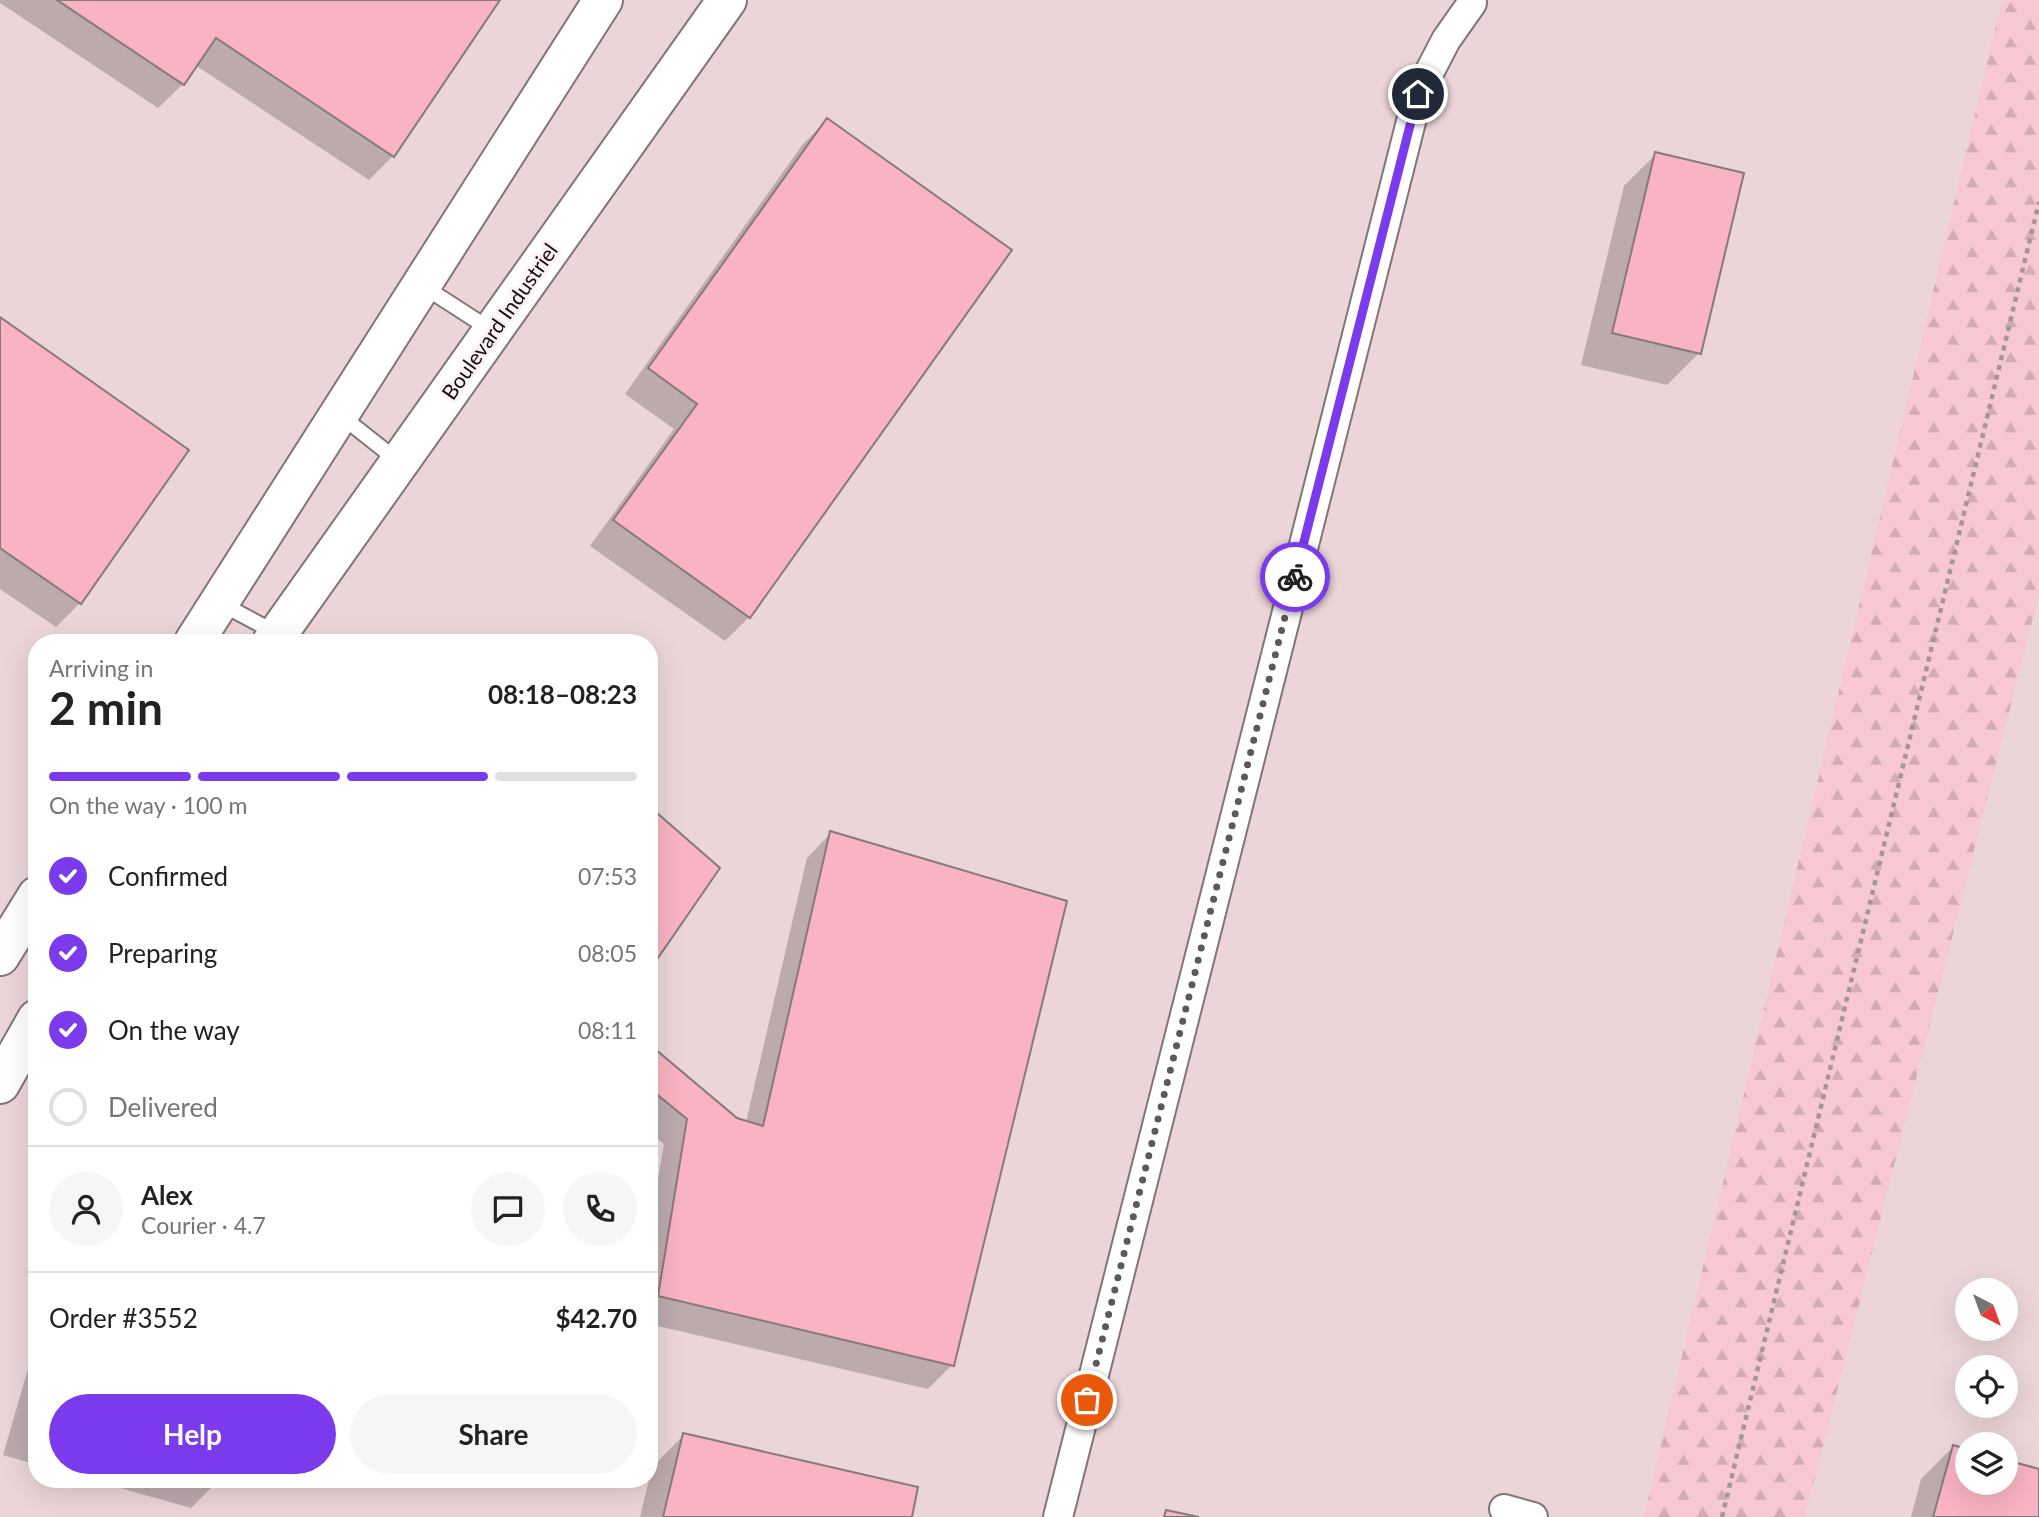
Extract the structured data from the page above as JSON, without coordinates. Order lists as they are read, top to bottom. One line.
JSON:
{"streets":{"street":["Boulevard Industriel"]},"north":"bottom right","page":{"heading":["2 min","Arriving in","08:18–08:23"],"panel":["Alex","Courier · 4.7","Order #3552","$42.70"],"bar":"On the way · 100 m","list":[["Confirmed","07:53"],["Preparing","08:05"],["On the way","08:11"],"Delivered"],"buttons":["Help","Share"]}}
